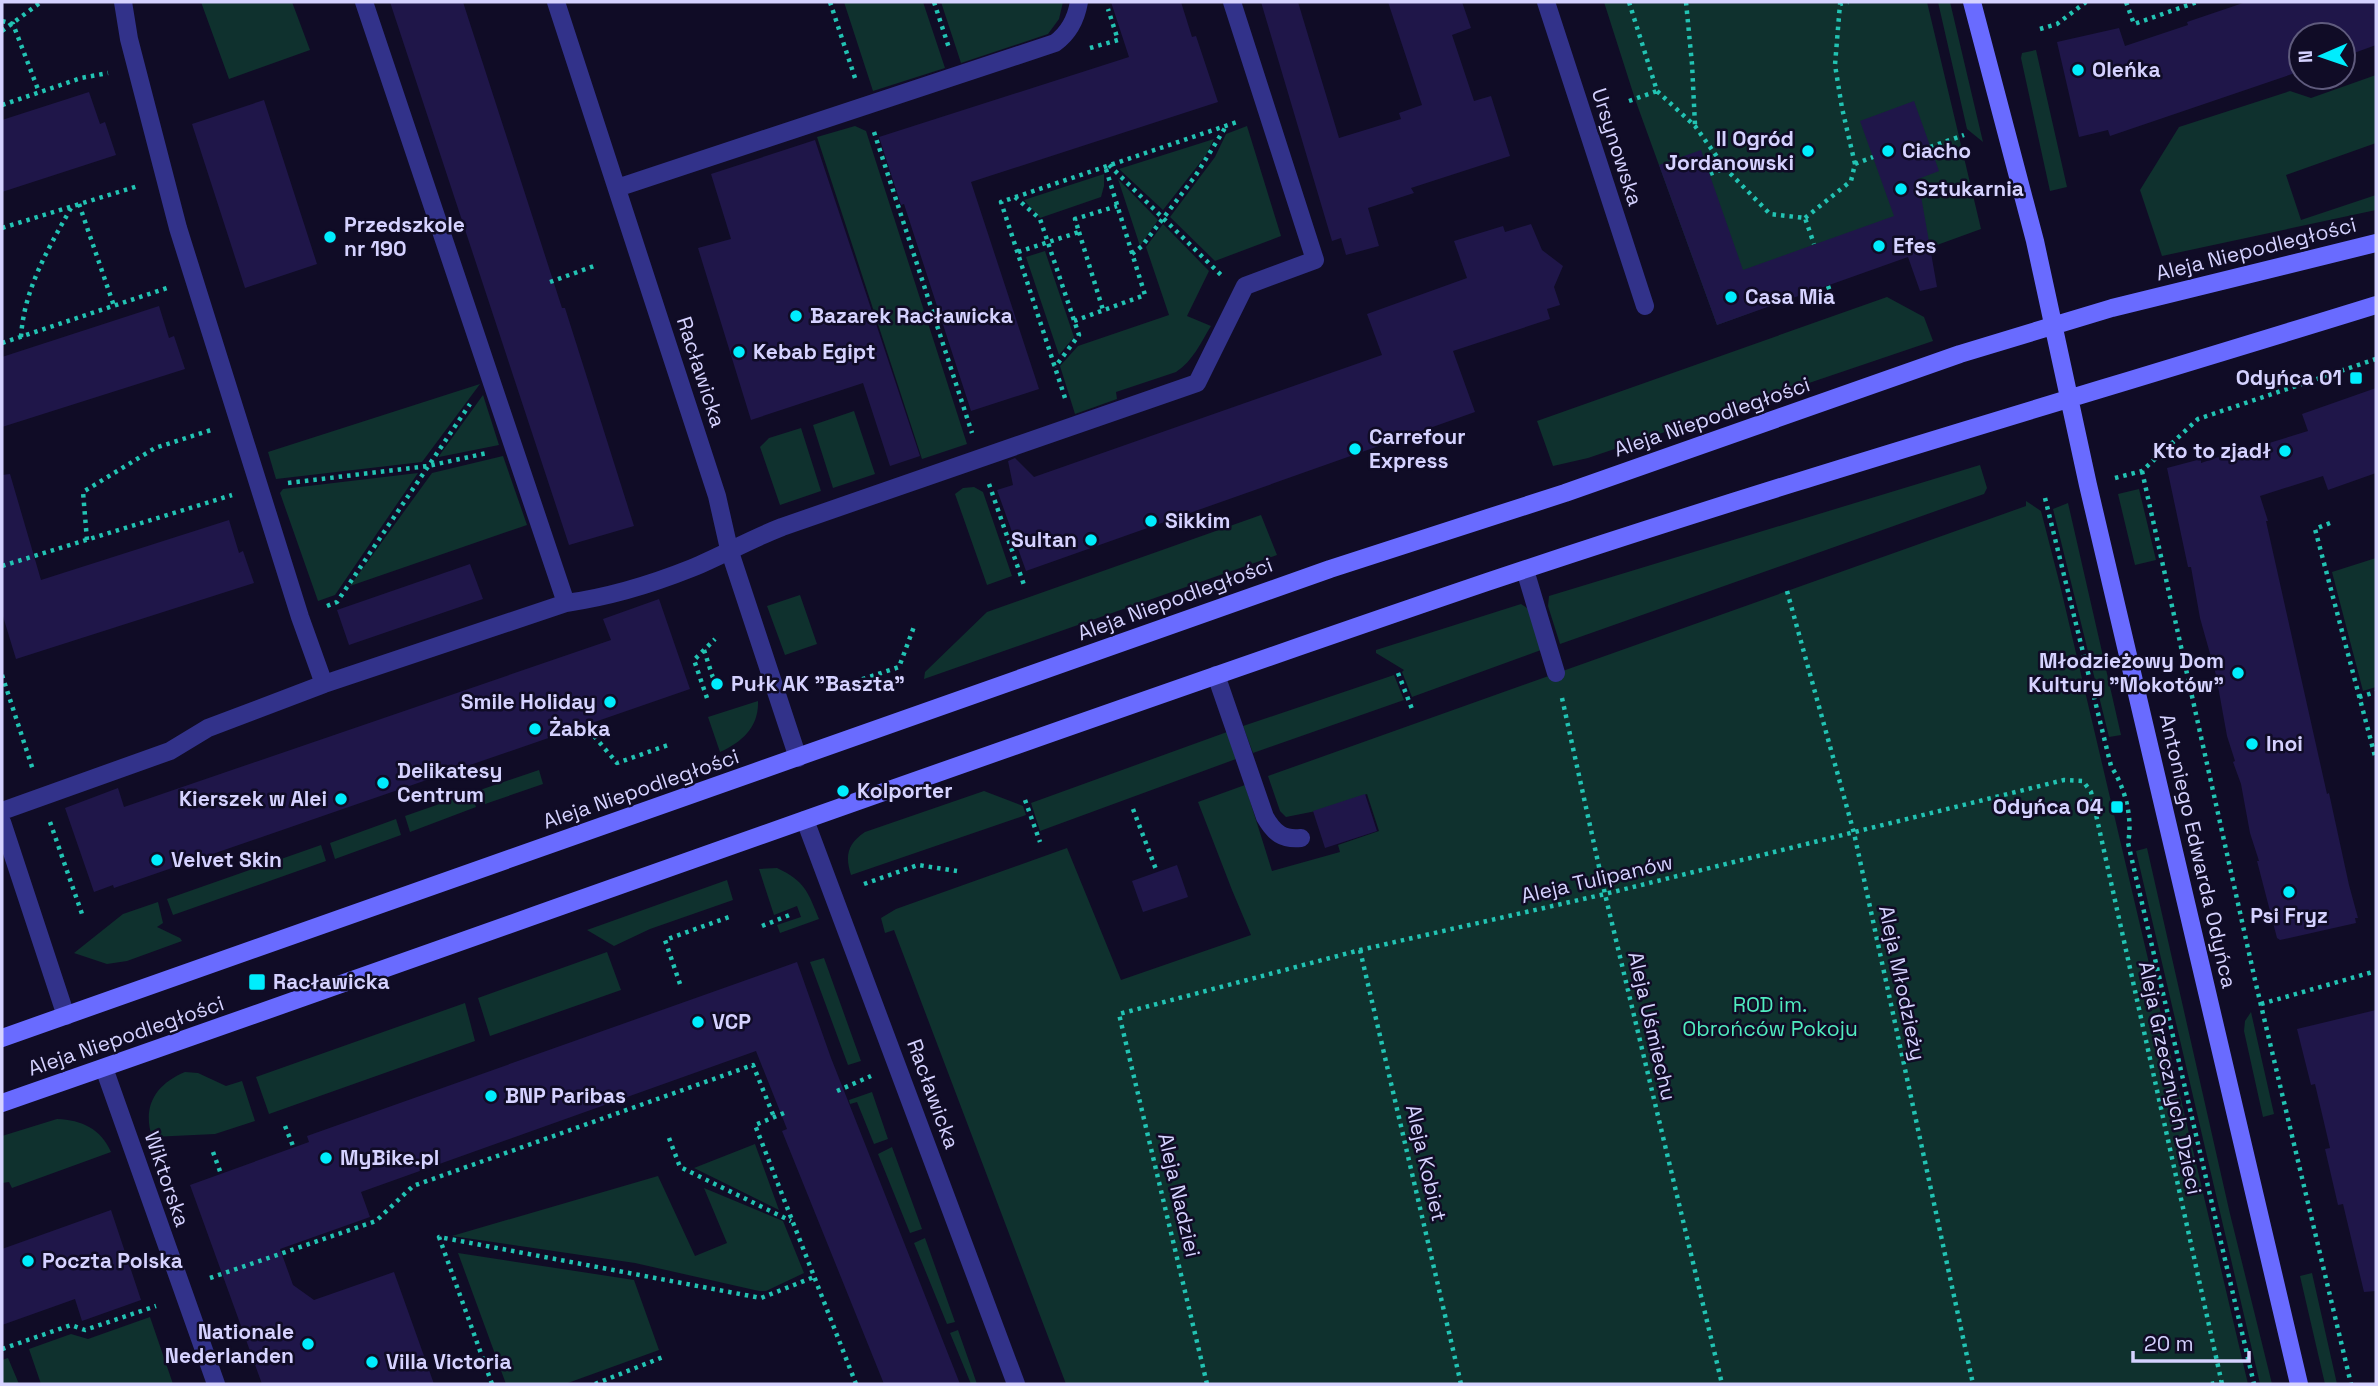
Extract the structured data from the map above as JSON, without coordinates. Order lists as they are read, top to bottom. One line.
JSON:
{"streets":{"main road":["Aleja Niepodległości","Antoniego Edwarda Odyńca"],"street":["Ursynowska","Racławicka","Wiktorska"],"path":["Aleja Tulipanów","Aleja Młodzieży","Aleja Uśmiechu","Aleja Grzecznych Dzieci","Aleja Kobiet","Aleja Nadziei"]},"crossings":[["Aleja Niepodległości","Racławicka"],["Aleja Niepodległości","Antoniego Edwarda Odyńca"],["Aleja Niepodległości","Wiktorska"],["Aleja Tulipanów","Aleja Młodzieży"],["Aleja Tulipanów","Aleja Uśmiechu"],["Aleja Tulipanów","Aleja Grzecznych Dzieci"],["Aleja Tulipanów","Aleja Kobiet"],["Aleja Tulipanów","Aleja Nadziei"]],"parks":["ROD im. Obrońców Pokoju"],"places":{"other":["Oleńka","II Ogród Jordanowski","Ciacho","Sztukarnia","Przedszkole nr 190","Efes","Casa Mia","Bazarek Racławicka","Kebab Egipt","Carrefour Express","Kto to zjadł","Sikkim","Sultan","Młodzieżowy Dom Kultury \"Mokotów\"","Pułk AK \"Baszta\"","Smile Holiday","Żabka","Inoi","Delikatesy Centrum","Kolporter","Kierszek w Alei","Velvet Skin","Psi Fryz","VCP","BNP Paribas","MyBike.pl","Poczta Polska","Nationale Nederlanden","Villa Victoria"],"transit":["Odyńca 01","Odyńca 04","Racławicka"]},"scale_bar":"20 m","north":"left"}
